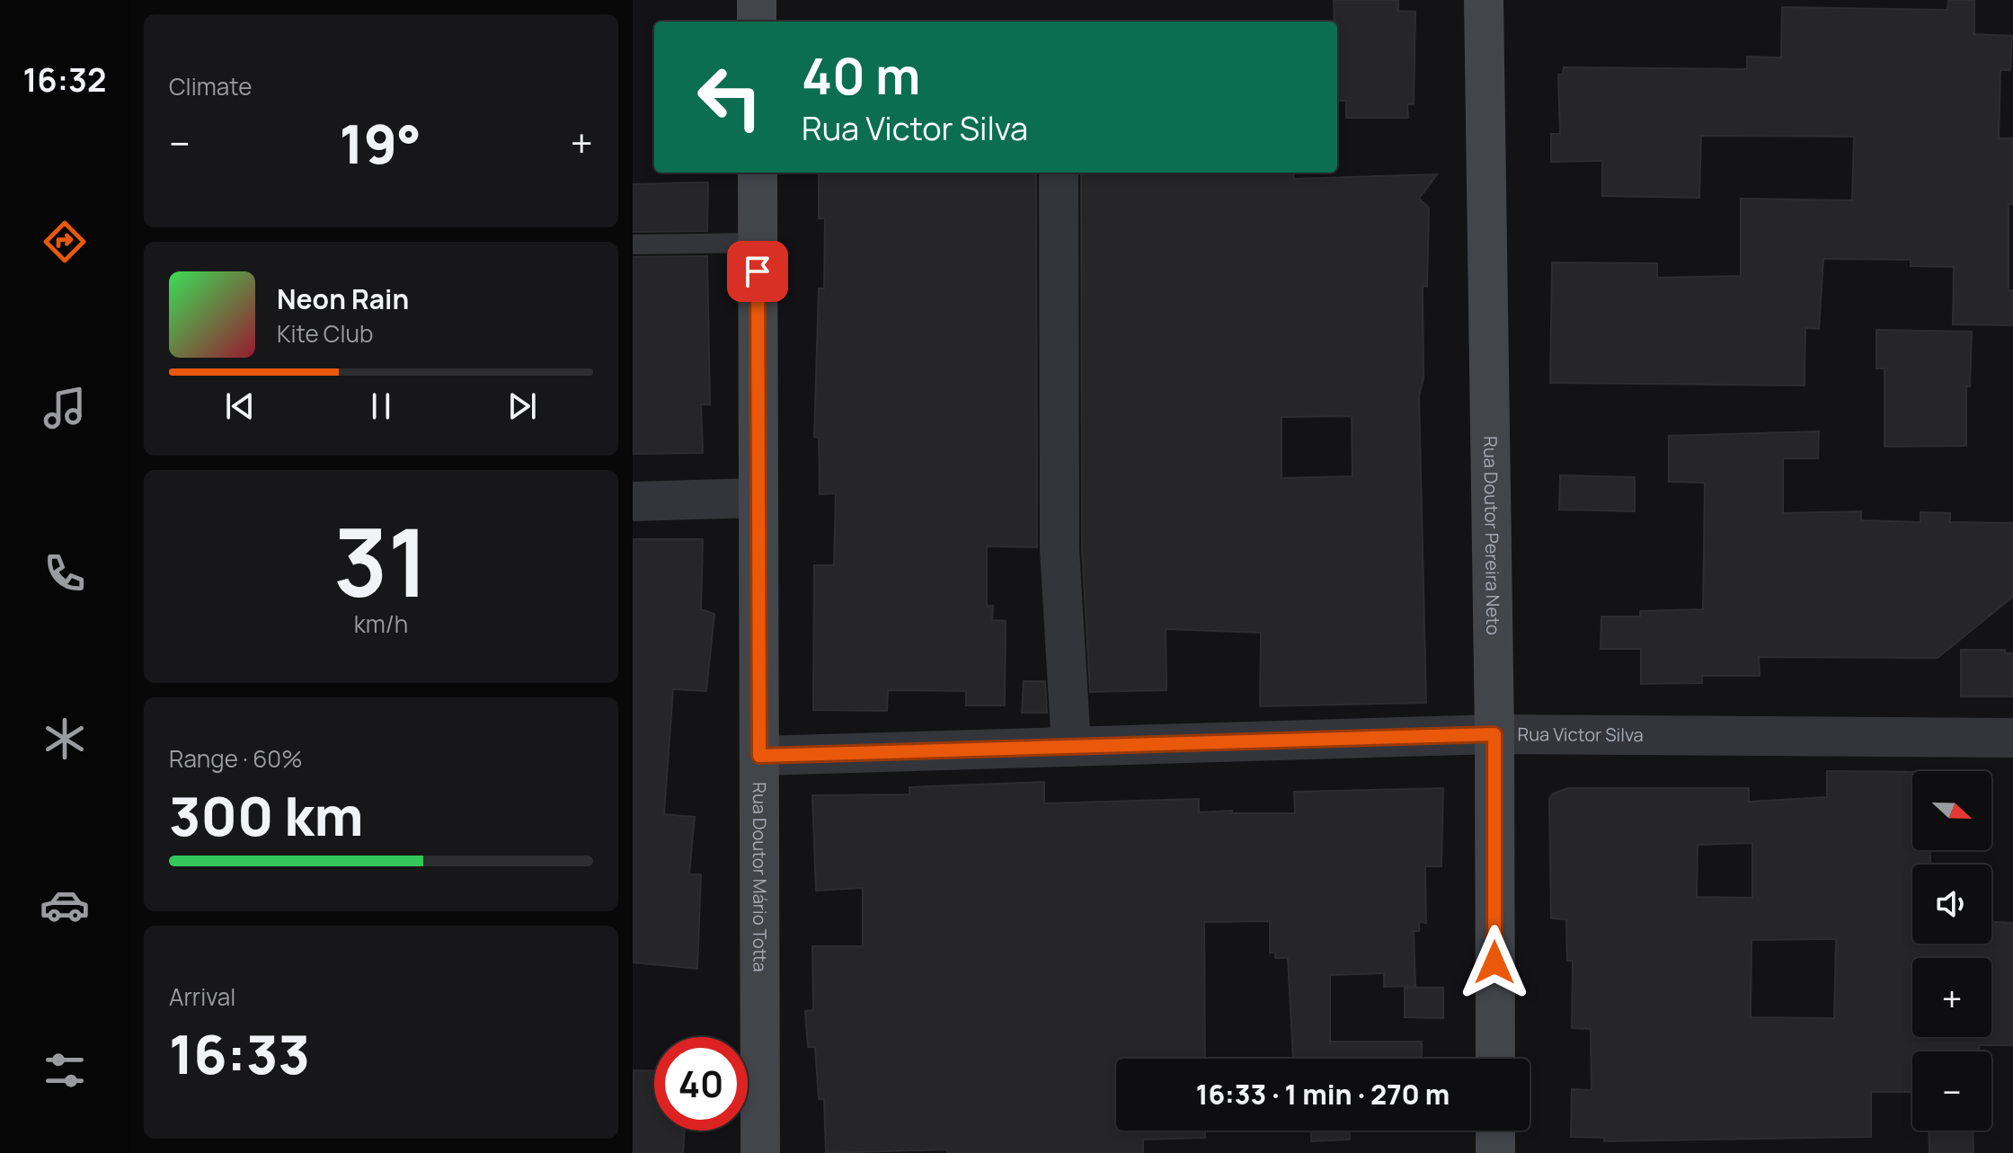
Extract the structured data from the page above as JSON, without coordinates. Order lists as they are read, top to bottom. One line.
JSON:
{"streets":{"street":["Rua Doutor Pereira Neto","Rua Victor Silva","Rua Doutor Mário Totta"]},"crossings":[["Rua Doutor Pereira Neto","Rua Victor Silva"],["Rua Victor Silva","Rua Doutor Mário Totta"]],"north":"right","page":{"tabs":"16:32","tile":["Climate",["31","km/h"],["Range · 60%","300 km"],["Arrival","16:33"]],"turn":["40 m","Rua Victor Silva"],"heat":["−","19°","+"],"song":["Neon Rain","Kite Club"],"map_buttons":["+","−"],"limit":"40","trip":"16:33 · 1 min · 270 m"}}
